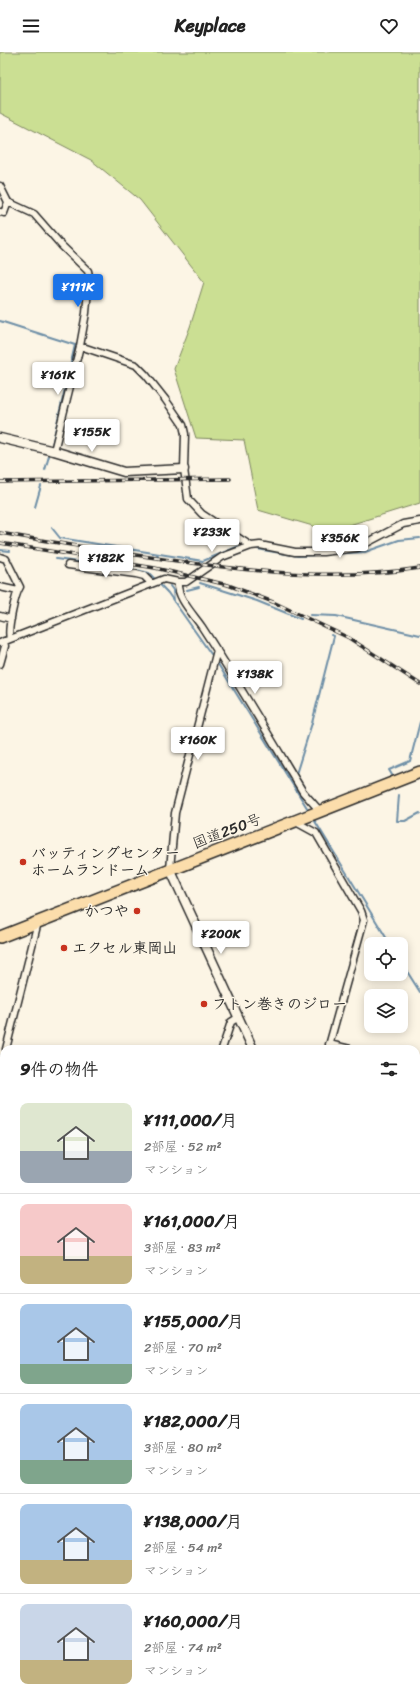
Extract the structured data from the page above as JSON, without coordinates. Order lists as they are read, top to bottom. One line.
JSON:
{"streets":{"highway":["国道250号"]},"places":["バッティングセンター ホームランドーム","かつや","エクセル東岡山","フトン巻きのジロー"],"page":{"header":"Keyplace","price":["¥111K","¥161K","¥155K","¥233K","¥356K","¥182K","¥138K","¥160K","¥200K"],"heading":"9件の物件","list":[{"name":"¥111,000/月","note":"2部屋 · 52 m² · マンション"},{"name":"¥161,000/月","note":"3部屋 · 83 m² · マンション"},{"name":"¥155,000/月","note":"2部屋 · 70 m² · マンション"},{"name":"¥182,000/月","note":"3部屋 · 80 m² · マンション"},{"name":"¥138,000/月","note":"2部屋 · 54 m² · マンション"},{"name":"¥160,000/月","note":"2部屋 · 74 m² · マンション"}]}}
